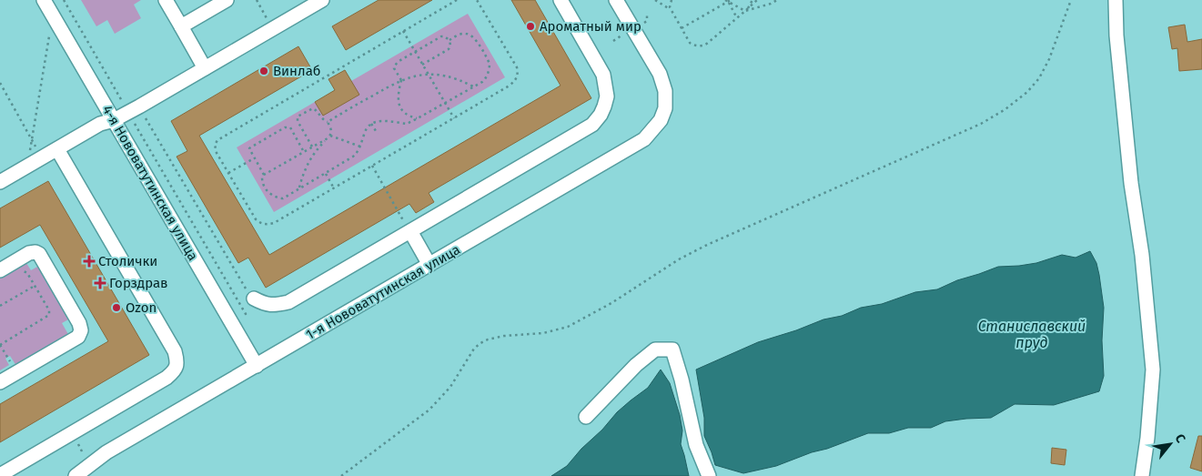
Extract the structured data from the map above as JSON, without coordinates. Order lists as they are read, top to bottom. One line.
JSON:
{"streets":{"street":["4-я Нововатутинская улица","1-я Нововатутинская улица"]},"crossings":[["4-я Нововатутинская улица","1-я Нововатутинская улица"]],"water":["Станиславский пруд"],"places":{"other":["Ароматный мир","Винлаб","Ozon"],"health":["Столички","Горздрав"]},"north":"top right"}
